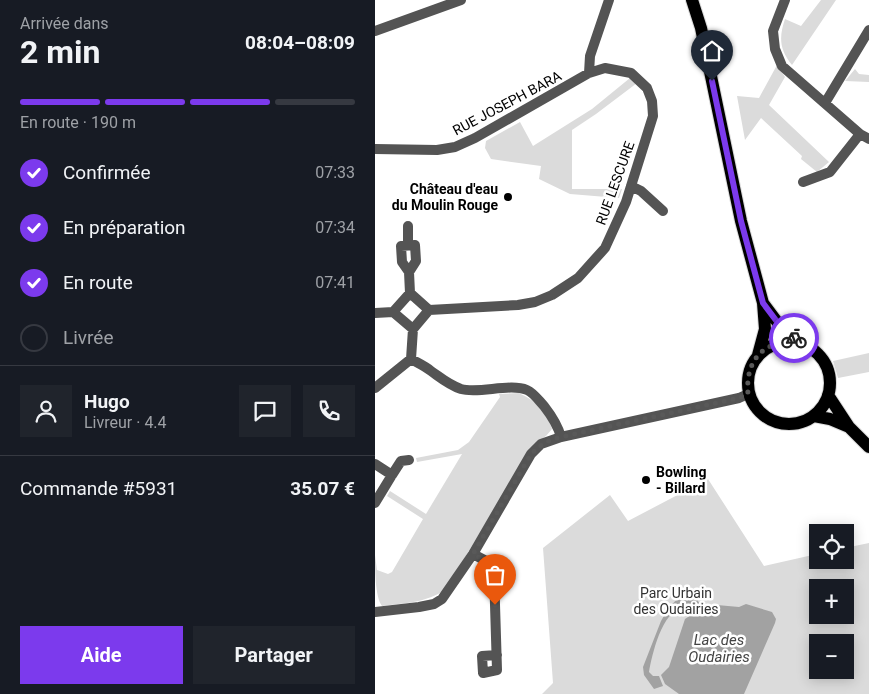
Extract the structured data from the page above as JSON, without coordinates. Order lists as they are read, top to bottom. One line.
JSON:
{"streets":{"street":["RUE JOSEPH BARA","RUE LESCURE"]},"crossings":[["RUE JOSEPH BARA","RUE LESCURE"]],"water":["Lac des Oudairies"],"parks":["Parc Urbain des Oudairies"],"places":["Château d'eau du Moulin Rouge","Bowling - Billard"],"page":{"heading":["2 min","Arrivée dans","08:04–08:09"],"panel":["Hugo","Livreur · 4.4","Commande #5931","35.07 €"],"bar":"En route · 190 m","list":[["Confirmée","07:33"],["En préparation","07:34"],["En route","07:41"],"Livrée"],"map_buttons":["+","−"],"buttons":["Aide","Partager"]}}
